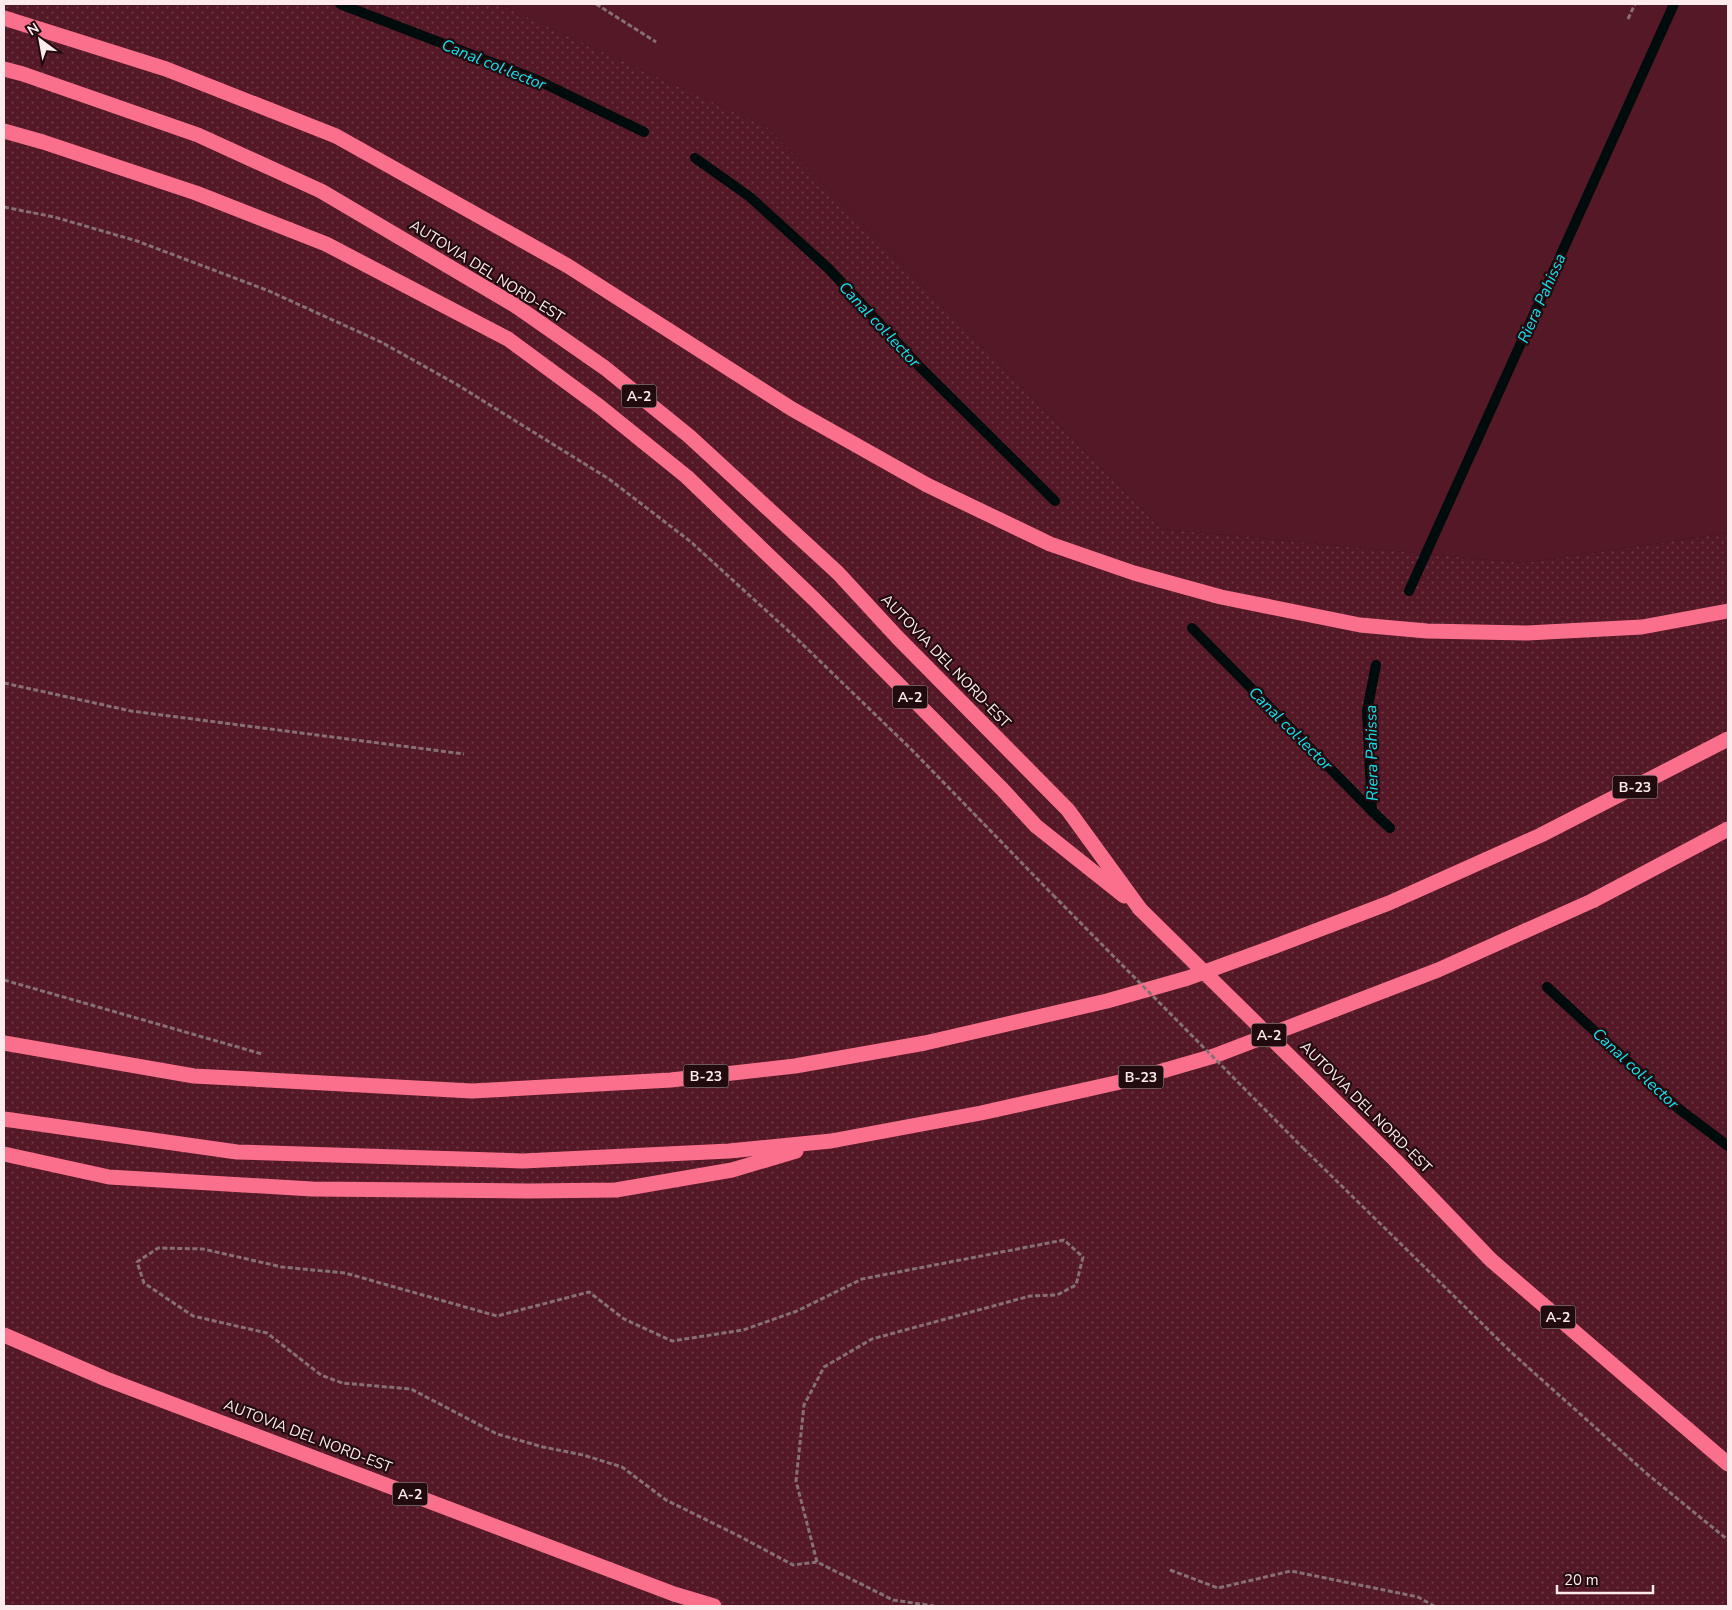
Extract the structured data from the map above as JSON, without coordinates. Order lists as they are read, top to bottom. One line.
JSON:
{"streets":{"highway":["AUTOVIA DEL NORD-EST","A-2","B-23"]},"crossings":[["AUTOVIA DEL NORD-EST","A-2"]],"water":["Canal col·lector","Riera Pahissa"],"scale_bar":"20 m","north":"top left"}
